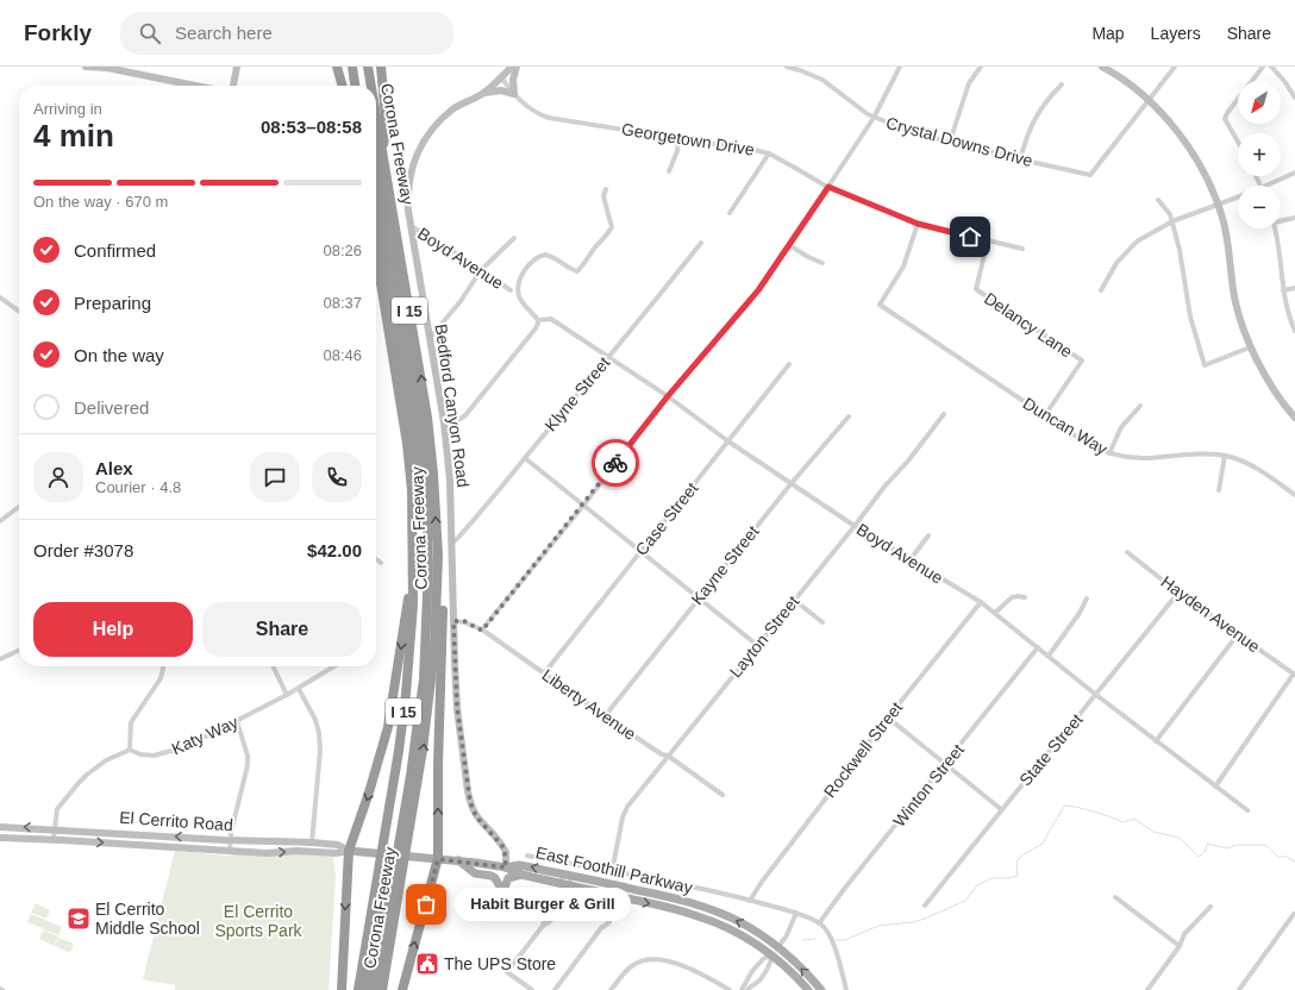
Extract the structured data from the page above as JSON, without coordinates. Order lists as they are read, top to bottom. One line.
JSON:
{"streets":{"highway":["Corona Freeway","I 15"],"main road":["Bedford Canyon Road","El Cerrito Road","East Foothill Parkway"],"street":["Georgetown Drive","Crystal Downs Drive","Boyd Avenue","Delancy Lane","Klyne Street","Duncan Way","Case Street","Kayne Street","Hayden Avenue","Layton Street","Liberty Avenue","Katy Way","Rockwell Street","State Street","Winton Street"]},"crossings":[["Georgetown Drive","Delancy Lane"],["Georgetown Drive","Bedford Canyon Road"],["Georgetown Drive","Duncan Way"],["Boyd Avenue","Klyne Street"],["Boyd Avenue","Bedford Canyon Road"],["Boyd Avenue","Case Street"],["Boyd Avenue","Kayne Street"],["Boyd Avenue","Layton Street"],["Boyd Avenue","Rockwell Street"],["Boyd Avenue","State Street"],["Boyd Avenue","Winton Street"],["Delancy Lane","Duncan Way"],["Klyne Street","Bedford Canyon Road"],["Bedford Canyon Road","Liberty Avenue"],["Bedford Canyon Road","El Cerrito Road"],["Bedford Canyon Road","East Foothill Parkway"],["Case Street","Liberty Avenue"],["Kayne Street","Liberty Avenue"],["Hayden Avenue","State Street"],["Layton Street","Liberty Avenue"],["El Cerrito Road","East Foothill Parkway"]],"parks":["El Cerrito Sports Park"],"places":{"other":["Habit Burger & Grill"],"school or university":["El Cerrito Middle School"],"public building":["The UPS Store"]},"north":"bottom left","page":{"header":"Forkly","search":"Search here","nav":["Map","Layers","Share"],"map_buttons":["+","−"],"heading":["4 min","Arriving in","08:53–08:58"],"panel":["Alex","Courier · 4.8","Order #3078","$42.00"],"bar":"On the way · 670 m","list":[["Confirmed","08:26"],["Preparing","08:37"],["On the way","08:46"],"Delivered"],"buttons":["Help","Share"],"bubble":"Habit Burger & Grill"}}
